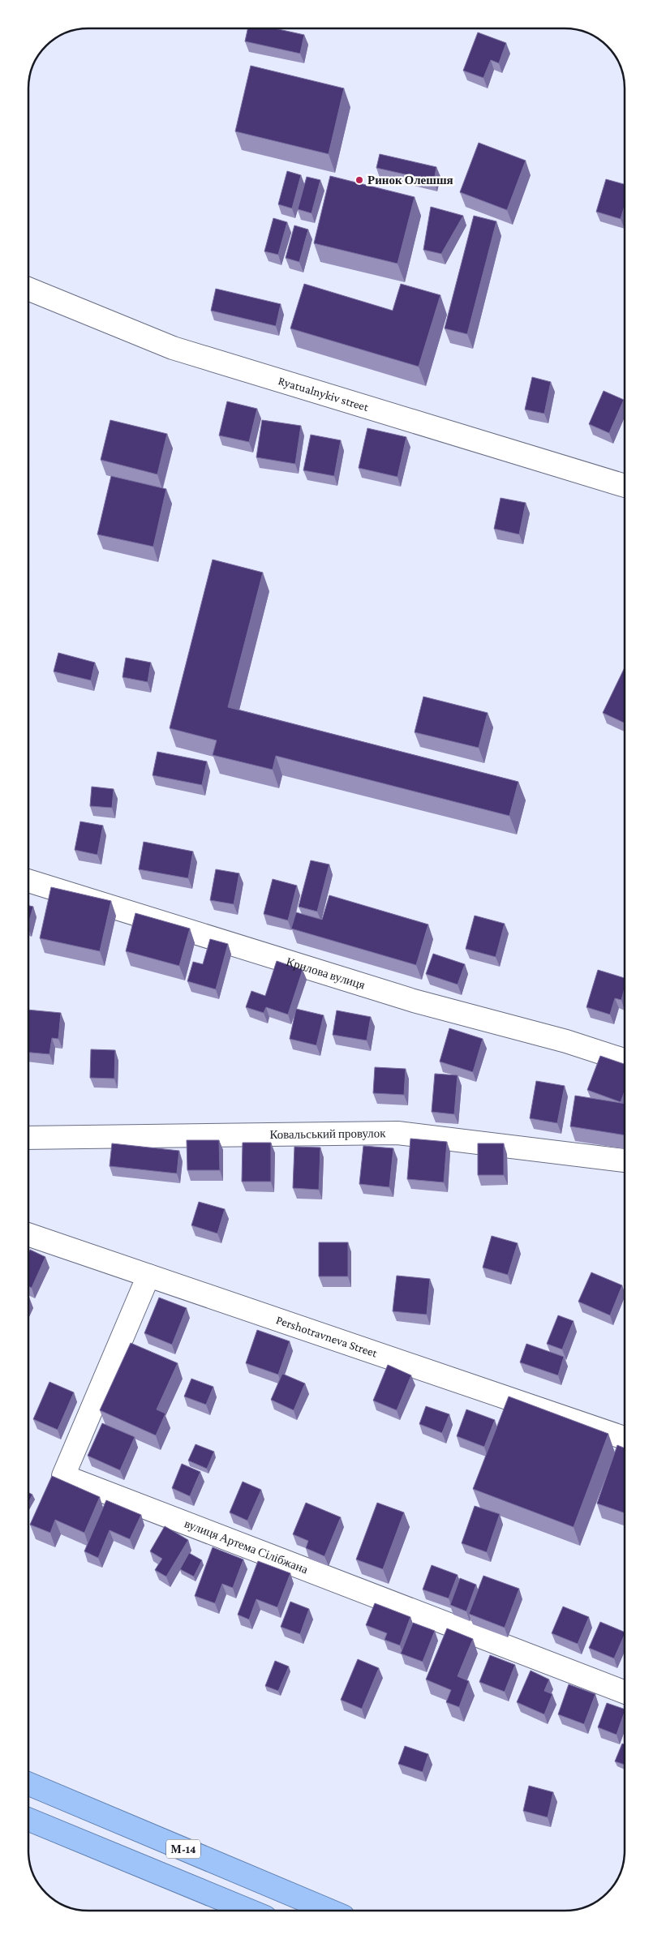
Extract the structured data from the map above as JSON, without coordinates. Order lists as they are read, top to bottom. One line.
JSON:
{"streets":{"highway":["М-14"],"street":["Ryatualnykiv street","Крилова вулиця","Ковальський провулок","Pershotravneva Street","вулиця Артема Сілібжана"]},"crossings":[["Pershotravneva Street","вулиця Артема Сілібжана"]],"places":["Ринок Олешшя"]}
